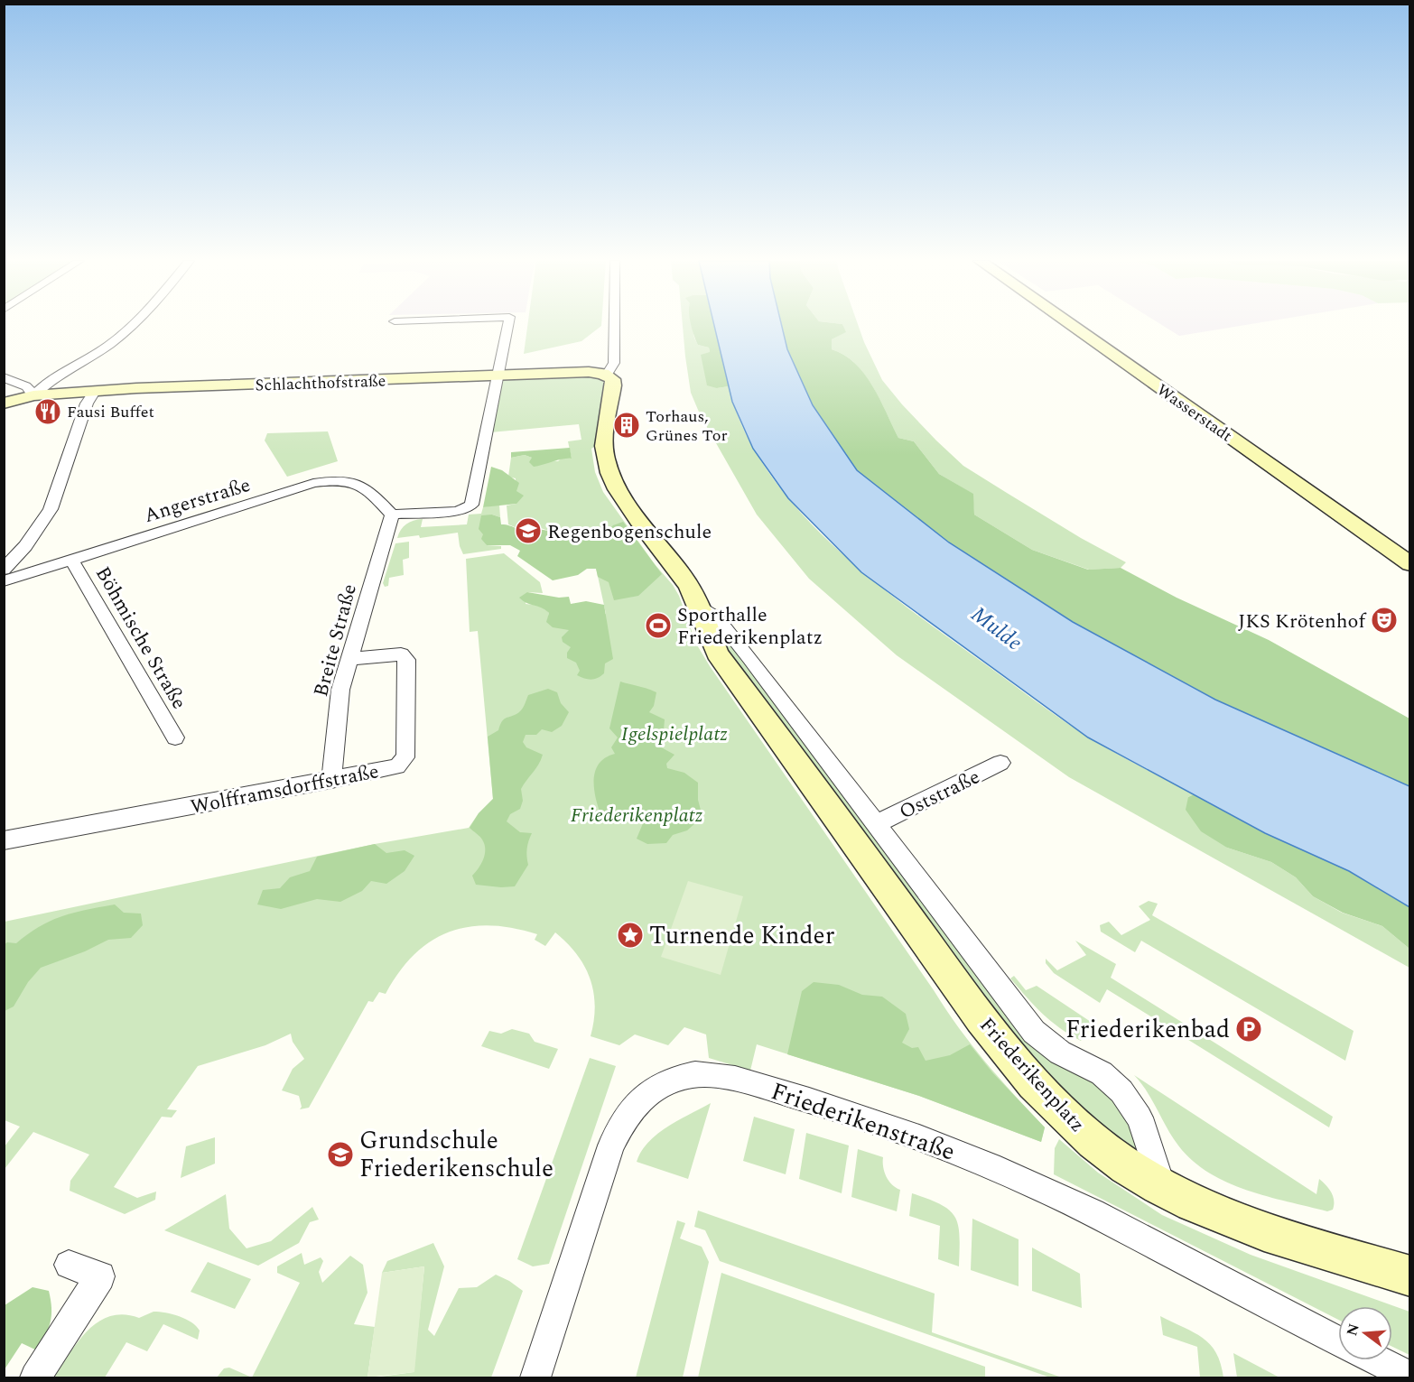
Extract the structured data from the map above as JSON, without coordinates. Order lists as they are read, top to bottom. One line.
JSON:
{"streets":{"main road":["Schlachthofstraße","Wasserstadt","Friederikenplatz"],"street":["Angerstraße","Böhmische Straße","Breite Straße","Wolfframsdorffstraße","Oststraße","Friederikenstraße"]},"crossings":[["Schlachthofstraße","Friederikenplatz"],["Angerstraße","Böhmische Straße"],["Angerstraße","Breite Straße"],["Breite Straße","Wolfframsdorffstraße"]],"water":["Mulde"],"parks":["Igelspielplatz","Friederikenplatz"],"places":{"restaurant":["Fausi Buffet"],"building":["Torhaus, Grünes Tor"],"school or university":["Regenbogenschule","Grundschule Friederikenschule"],"theatre":["JKS Krötenhof"],"sports":["Sporthalle Friederikenplatz"],"place":["Turnende Kinder"],"parking":["Friederikenbad"]},"north":"left"}
